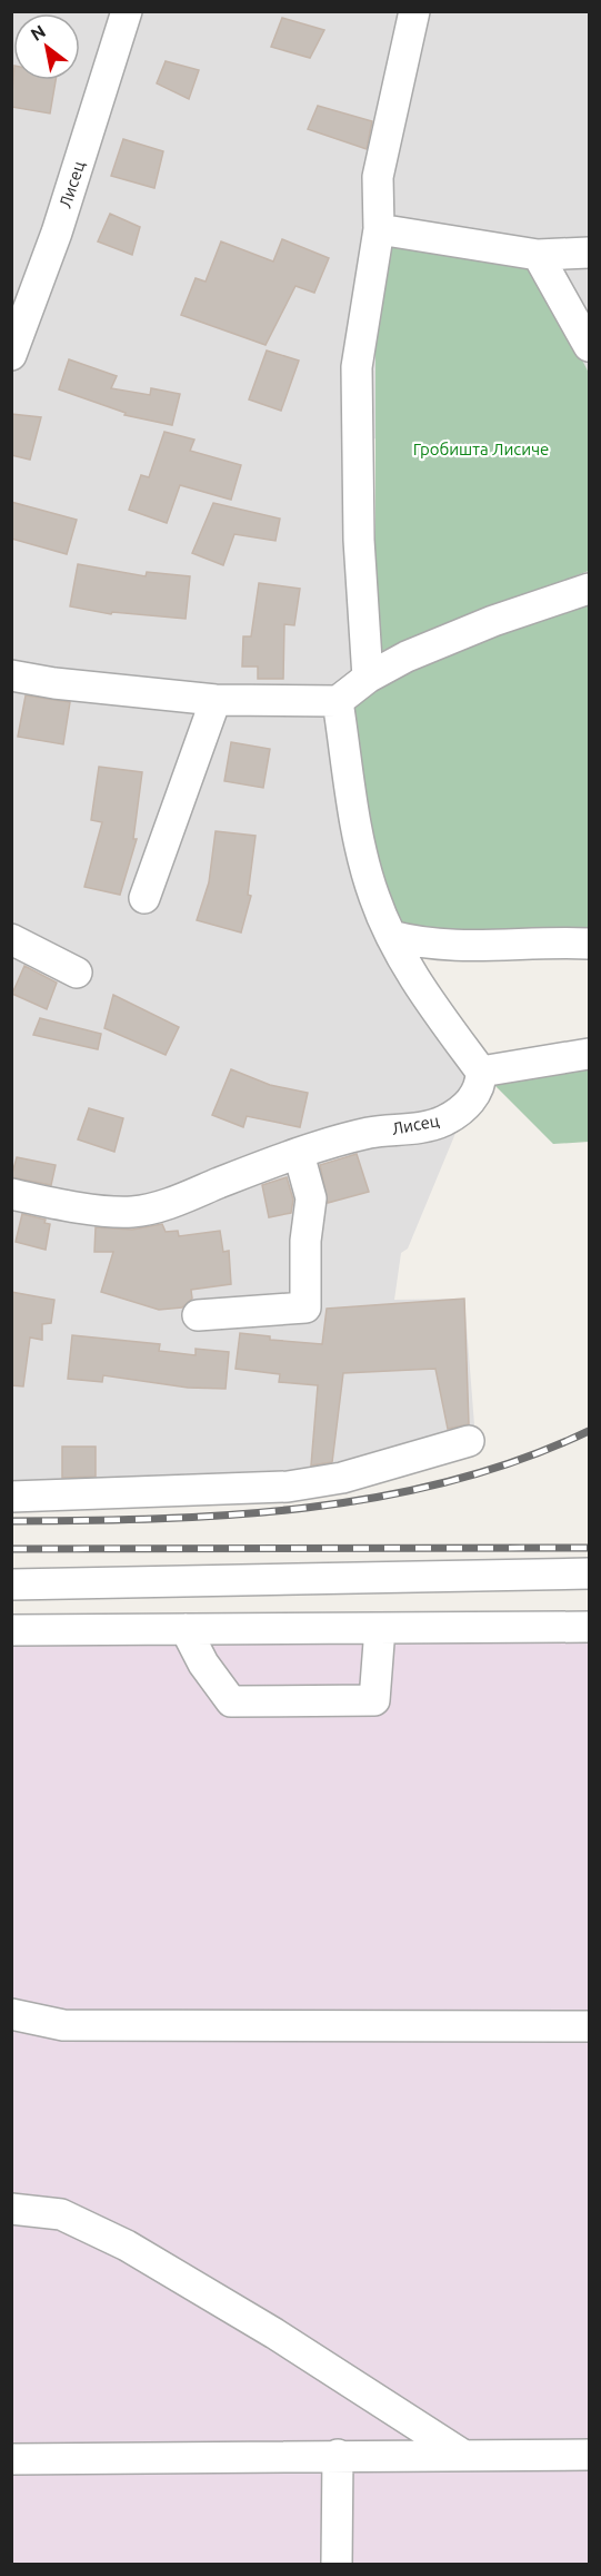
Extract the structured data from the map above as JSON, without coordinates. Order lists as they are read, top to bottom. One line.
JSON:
{"streets":{"street":["Лисец"]},"parks":["Гробишта Лисиче"],"north":"top left"}
